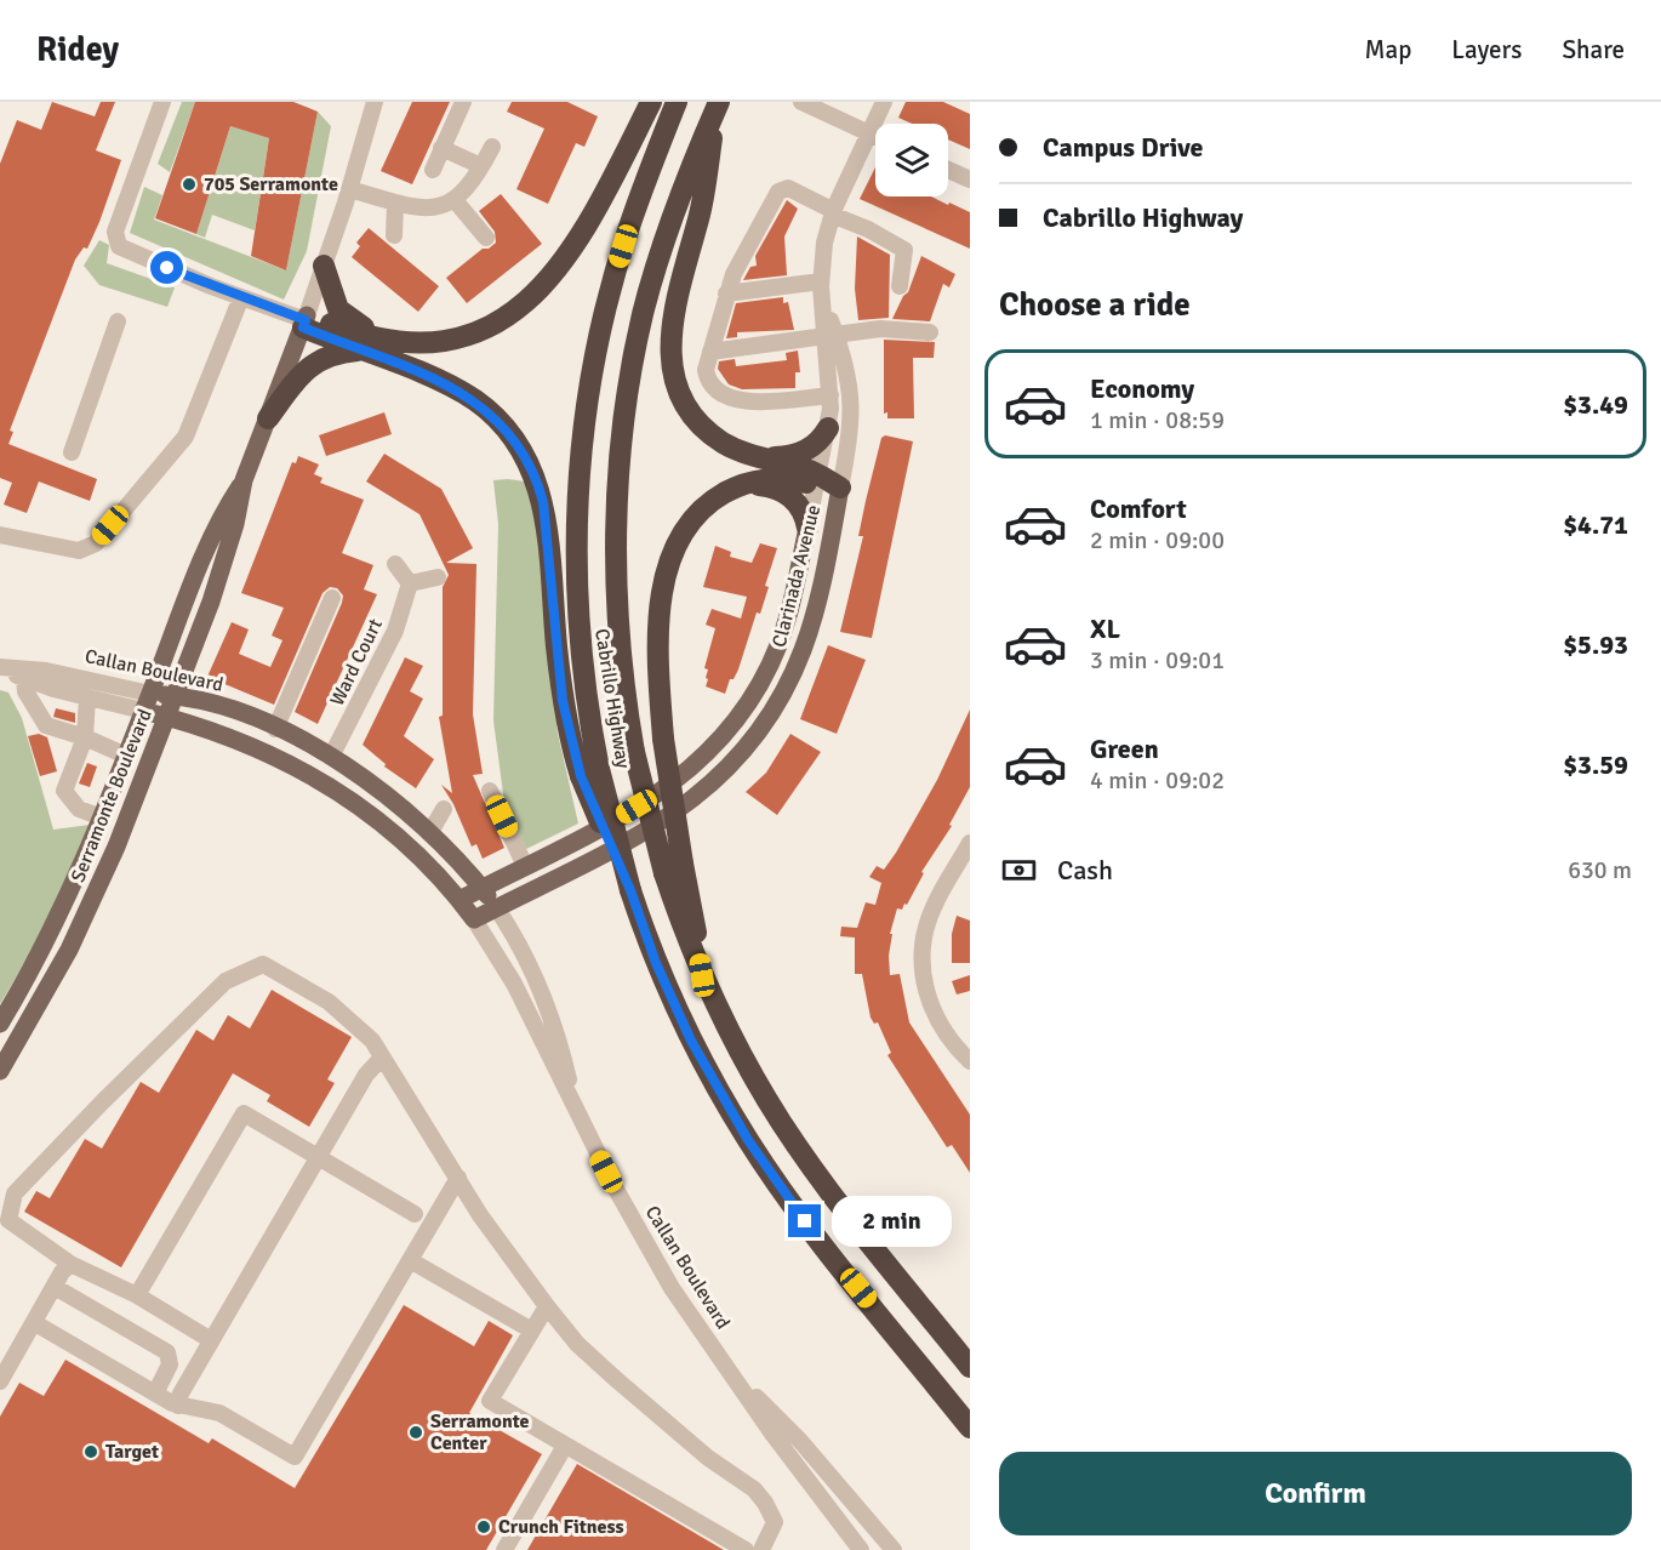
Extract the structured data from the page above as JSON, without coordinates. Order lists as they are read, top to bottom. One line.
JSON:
{"streets":{"highway":["Cabrillo Highway"],"main road":["Clarinada Avenue","Callan Boulevard","Serramonte Boulevard"],"street":["Ward Court"]},"crossings":[["Clarinada Avenue","Callan Boulevard"],["Ward Court","Callan Boulevard"],["Callan Boulevard","Serramonte Boulevard"]],"places":["705 Serramonte","Serramonte Center","Target","Crunch Fitness"],"page":{"header":"Ridey","nav":["Map","Layers","Share"],"banner":["Campus Drive","Cabrillo Highway"],"heading":"Choose a ride","list":[{"name":"Economy","note":"1 min · 08:59","value":"$3.49"},{"name":"Comfort","note":"2 min · 09:00","value":"$4.71"},{"name":"XL","note":"3 min · 09:01","value":"$5.93"},{"name":"Green","note":"4 min · 09:02","value":"$3.59"}],"pay":["Cash","630 m"],"bubble":"2 min","buttons":"Confirm"}}
